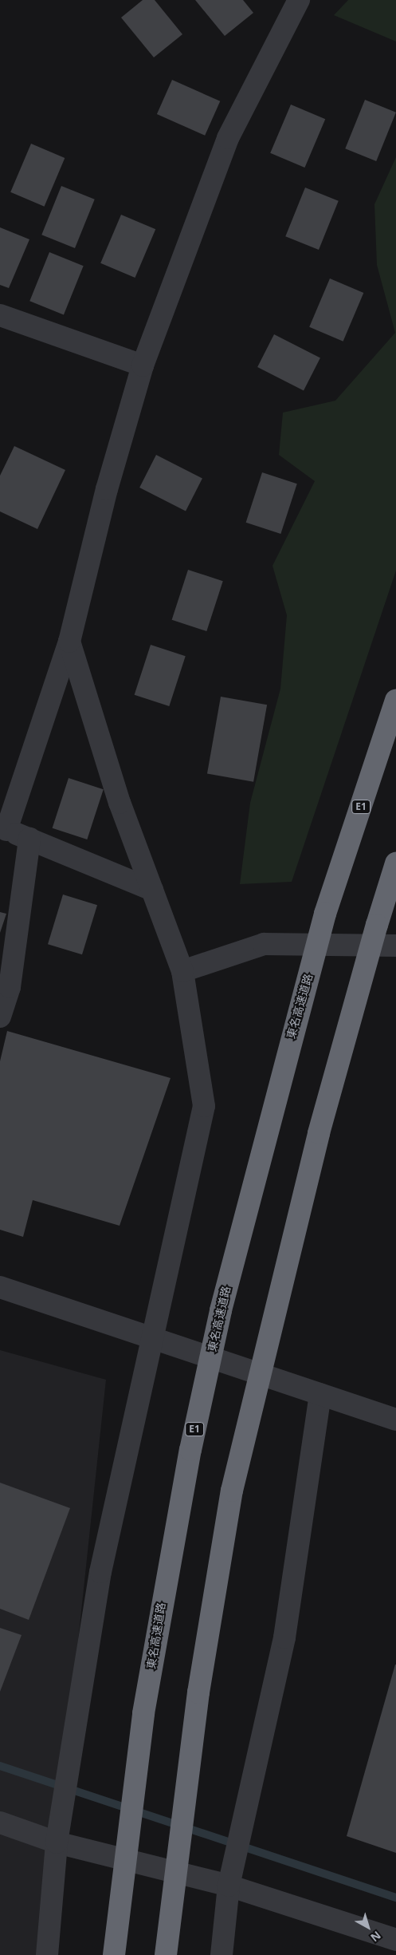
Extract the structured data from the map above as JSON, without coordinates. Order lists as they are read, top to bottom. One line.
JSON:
{"streets":{"highway":["E1","東名高速道路"]},"north":"bottom right"}
